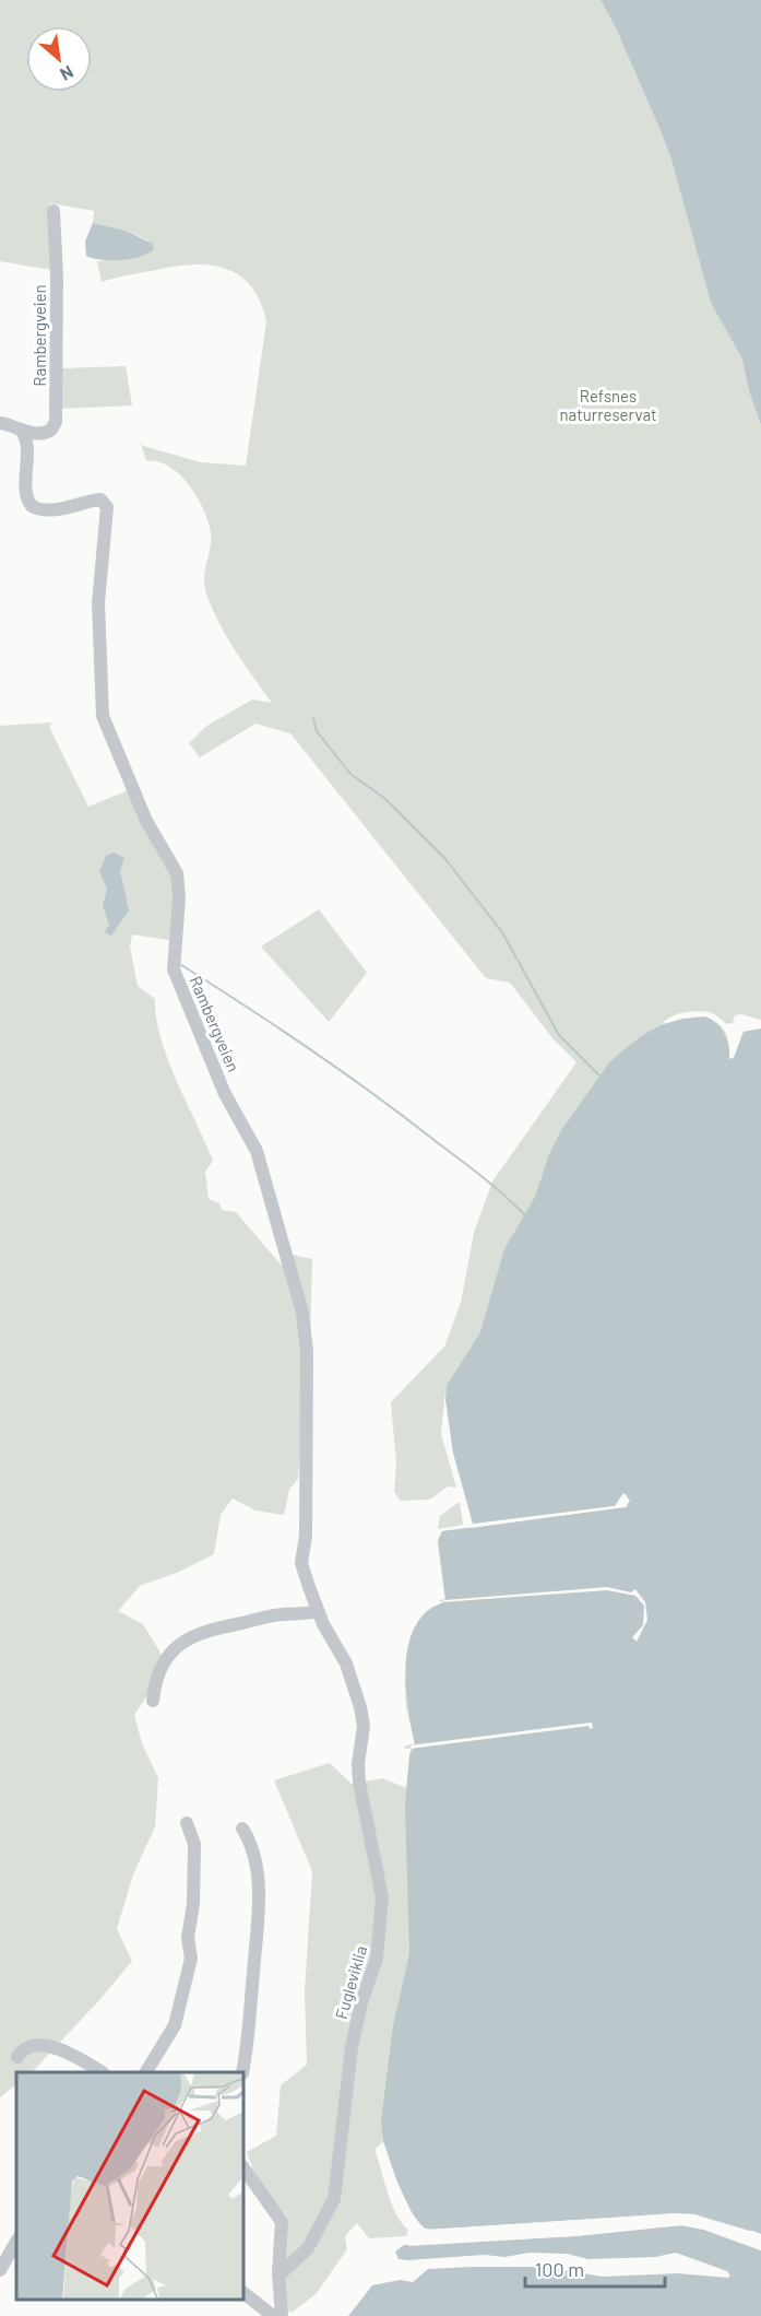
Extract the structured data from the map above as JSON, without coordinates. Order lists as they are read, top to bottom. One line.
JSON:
{"streets":{"street":["Rambergveien","Fugleviklia"]},"crossings":[["Rambergveien","Fugleviklia"]],"parks":["Refsnes naturreservat"],"scale_bar":"100 m","north":"bottom right"}
